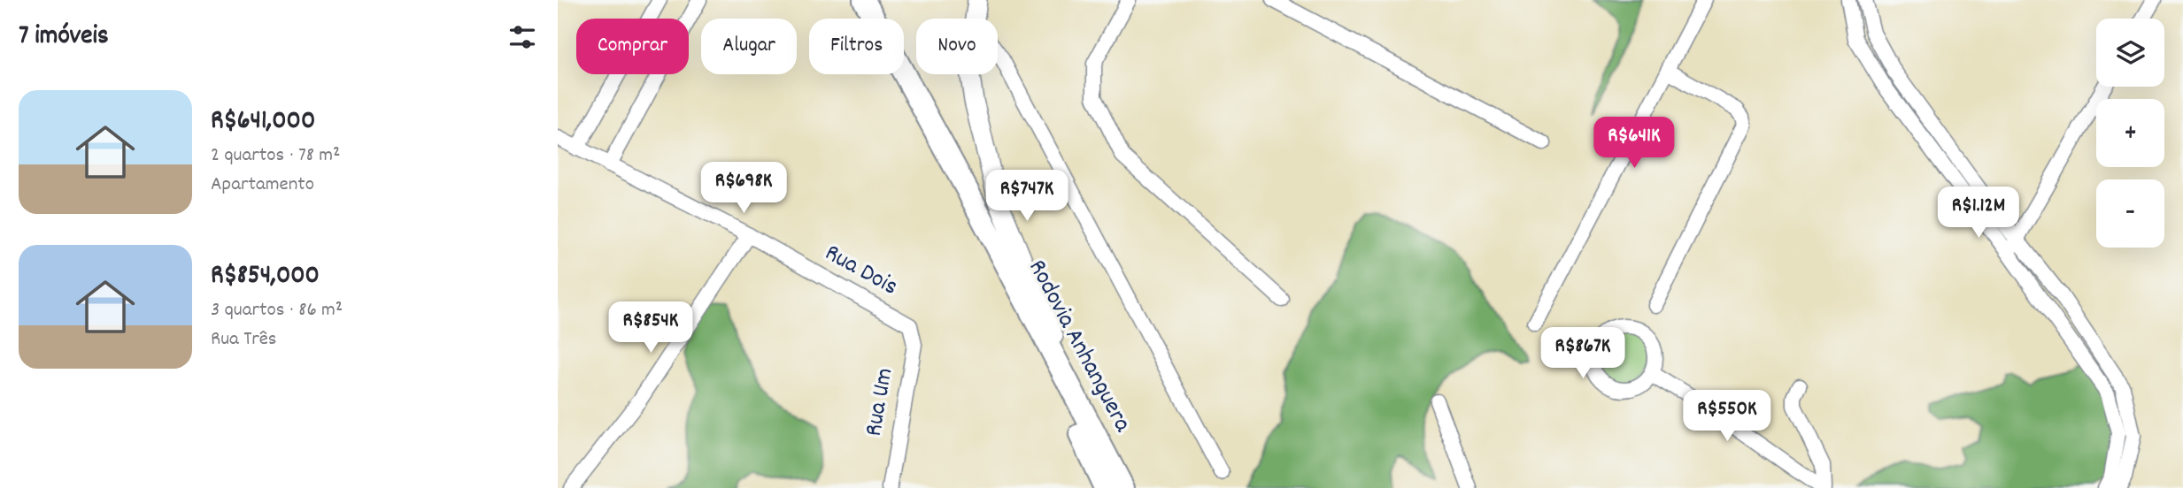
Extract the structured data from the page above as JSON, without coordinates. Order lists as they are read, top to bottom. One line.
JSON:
{"streets":{"highway":["Rodovia Anhanguera"],"street":["Rua Dois","Rua Um"]},"crossings":[["Rua Dois","Rua Um"]],"page":{"heading":"7 imóveis","map_buttons":["+","−"],"chip":["Comprar","Alugar","Filtros","Novo"],"list":[{"name":"R$641,000","note":"2 quartos · 78 m² · Apartamento"},{"name":"R$854,000","note":"3 quartos · 86 m² · Rua Três"}],"price":["R$641K","R$698K","R$747K","R$1.12M","R$854K","R$867K","R$550K"]}}
